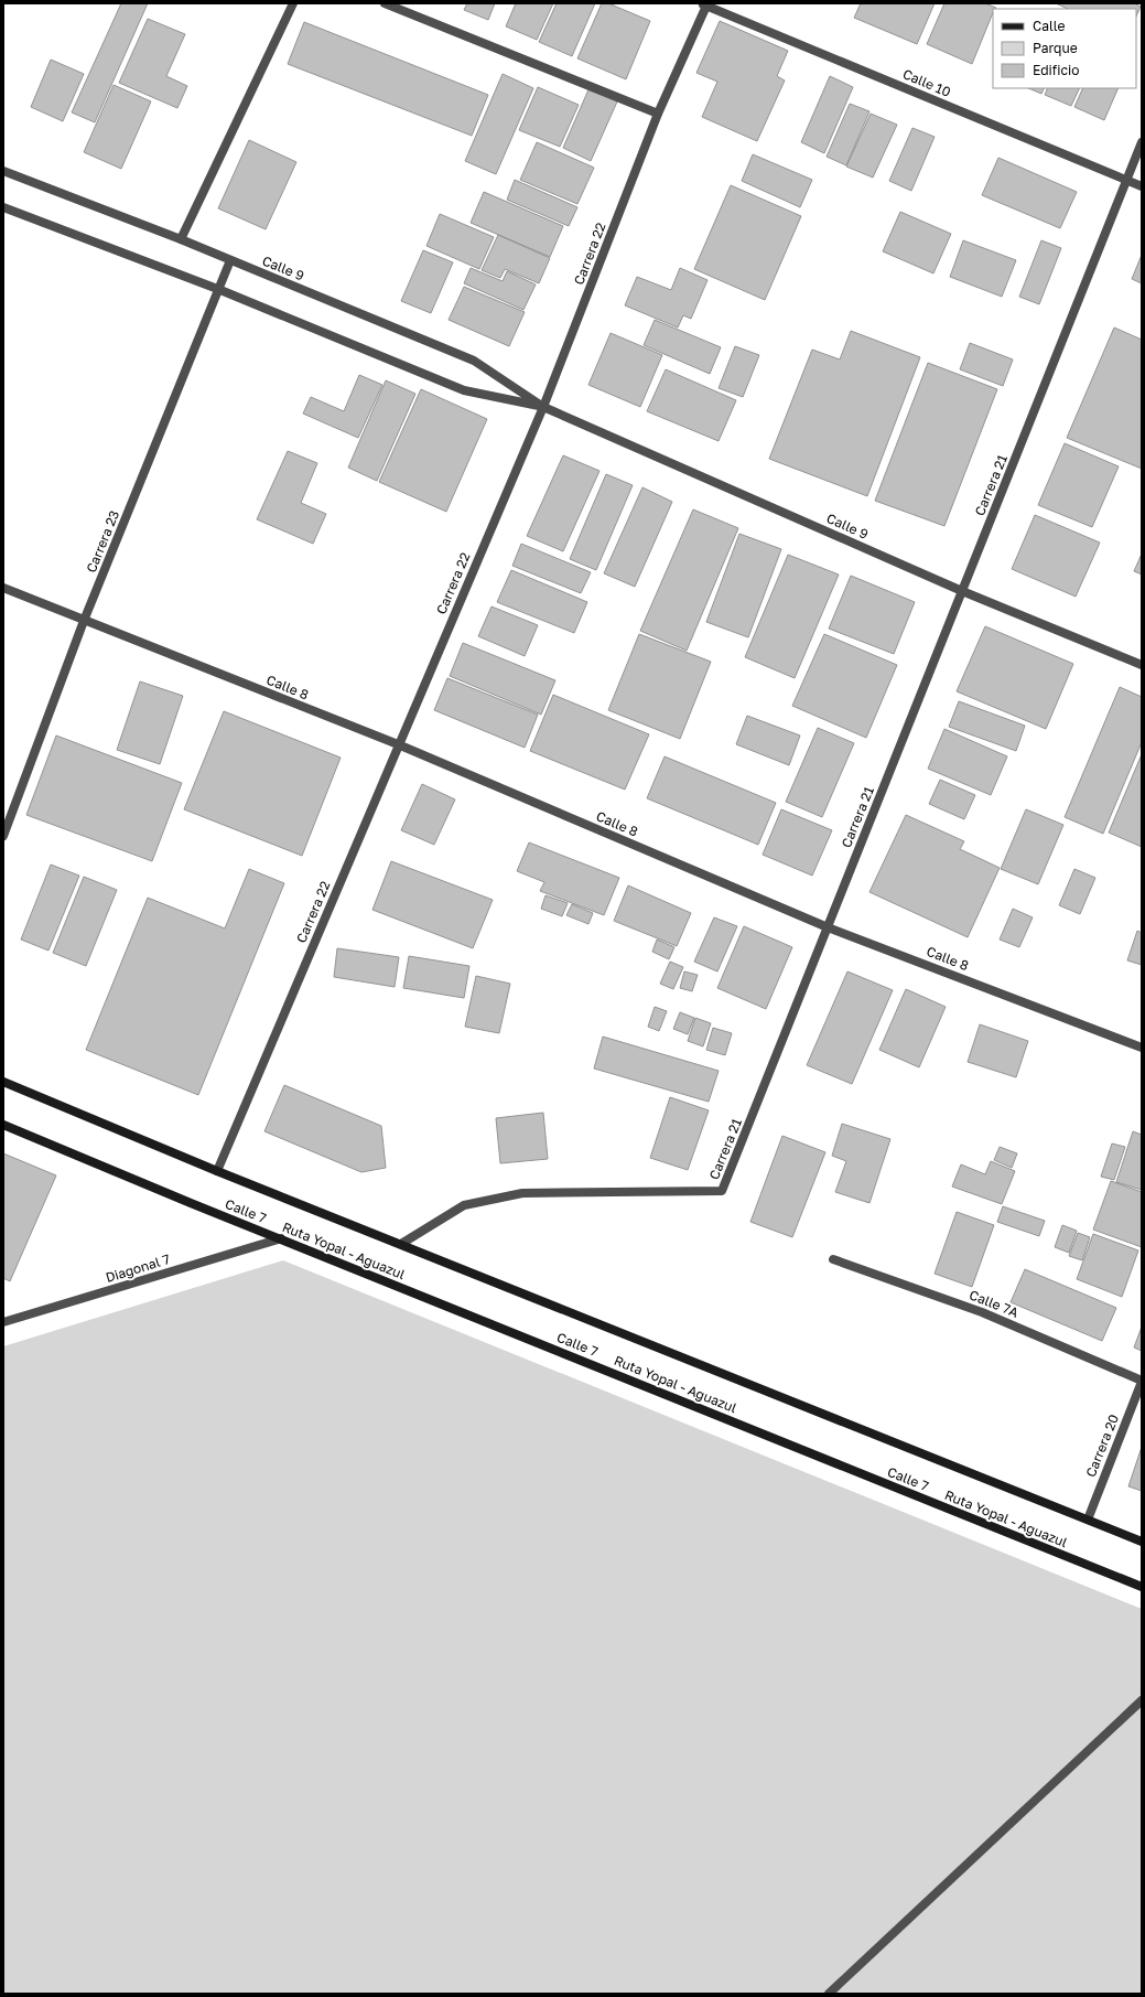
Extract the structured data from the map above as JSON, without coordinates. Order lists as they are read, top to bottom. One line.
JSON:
{"streets":{"main road":["Calle 7"],"street":["Calle 10","Carrera 22","Calle 9","Carrera 21","Carrera 23","Calle 8","Ruta Yopal - Aguazul","Diagonal 7","Calle 7A","Carrera 20"]},"crossings":[["Calle 10","Carrera 22"],["Calle 10","Carrera 21"],["Carrera 22","Calle 9"],["Carrera 22","Calle 8"],["Carrera 22","Calle 7"],["Calle 9","Carrera 21"],["Calle 9","Carrera 23"],["Carrera 21","Calle 8"],["Carrera 21","Calle 7"],["Carrera 23","Calle 8"],["Calle 7","Carrera 20"],["Ruta Yopal - Aguazul","Diagonal 7"],["Calle 7A","Carrera 20"]],"legend":["Calle","Parque","Edificio"]}
